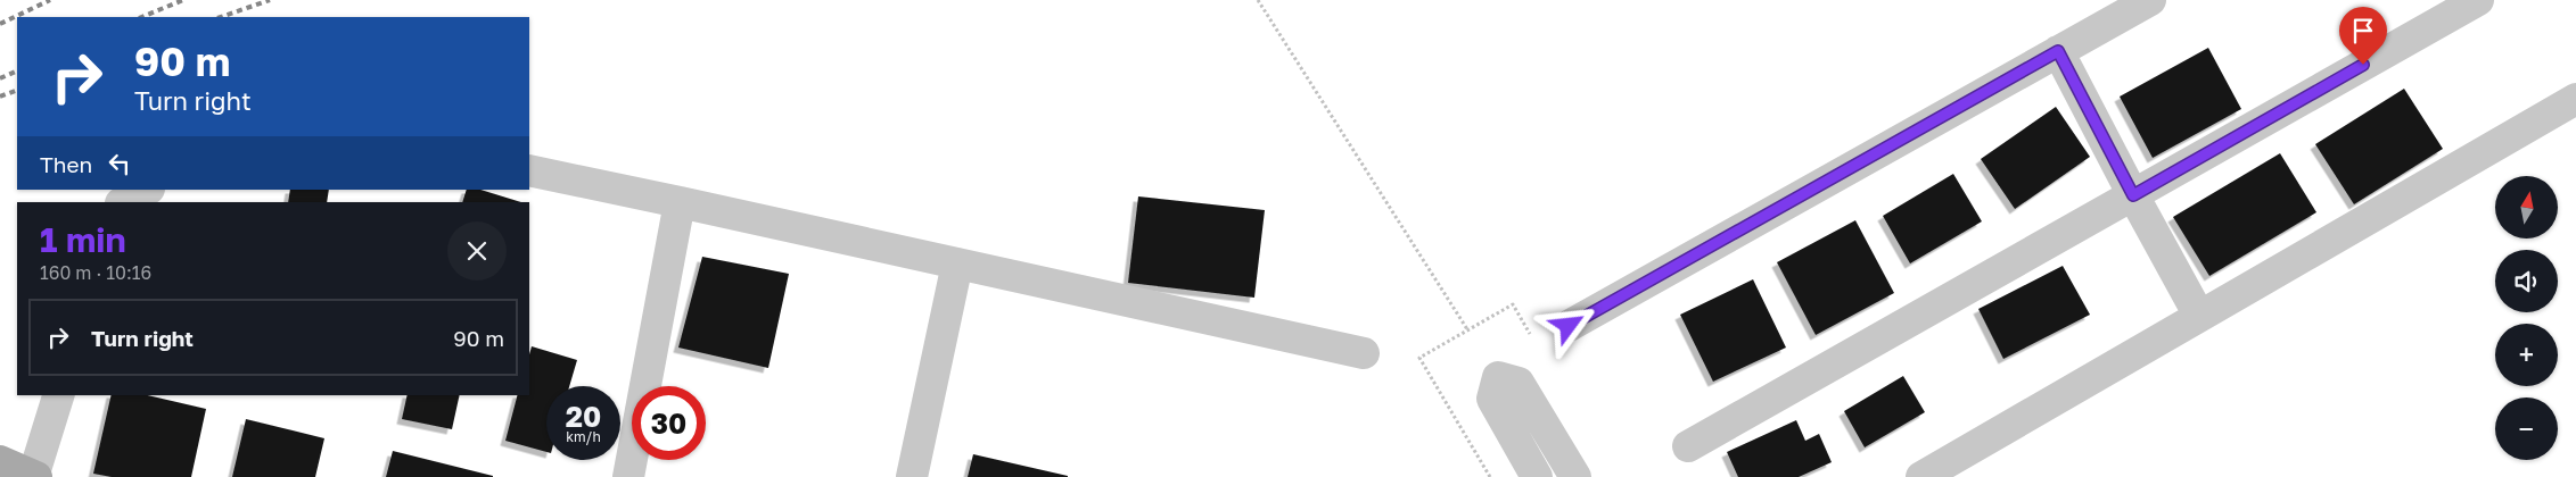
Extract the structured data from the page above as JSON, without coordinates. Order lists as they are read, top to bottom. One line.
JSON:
{"north":"top","page":{"turn":["90 m","Turn right"],"then":"Then","map_buttons":["+","−"],"heading":["1 min","160 m · 10:16"],"list":[{"name":"Turn right","value":"90 m"}],"speed":"20 km/h","limit":"30"}}
